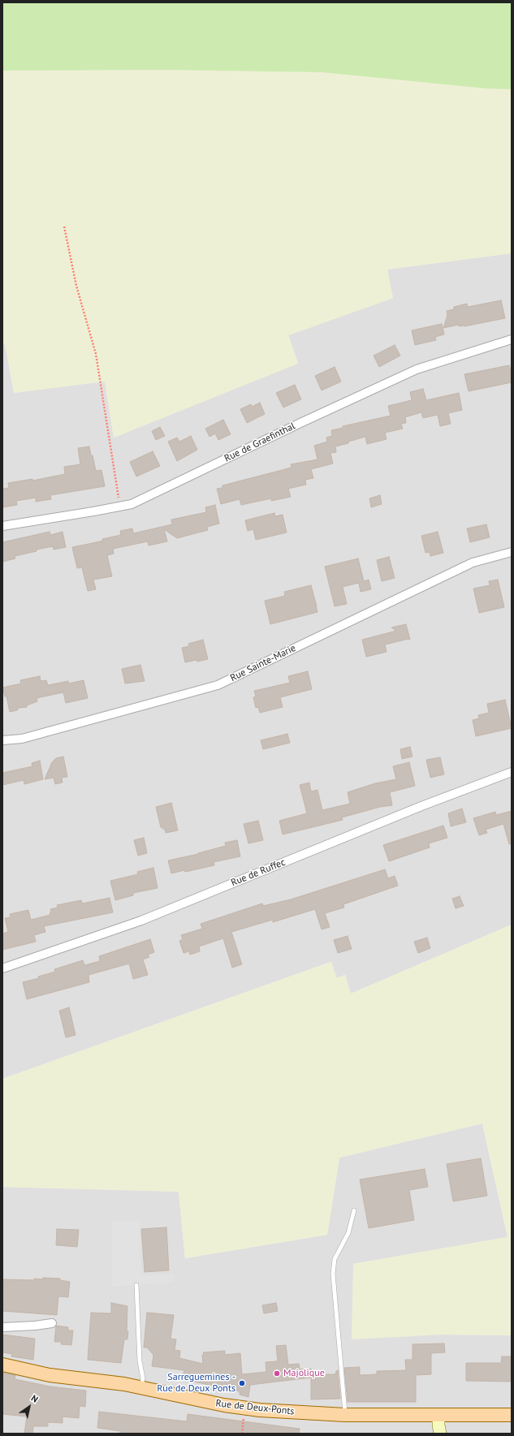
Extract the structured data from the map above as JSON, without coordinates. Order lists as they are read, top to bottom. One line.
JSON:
{"streets":{"main road":["Rue de Deux-Ponts"],"street":["Rue de Graefinthal","Rue Sainte-Marie","Rue de Ruffec"]},"places":["Majolique","Sarreguemines - Rue de Deux Ponts"],"north":"top right"}
